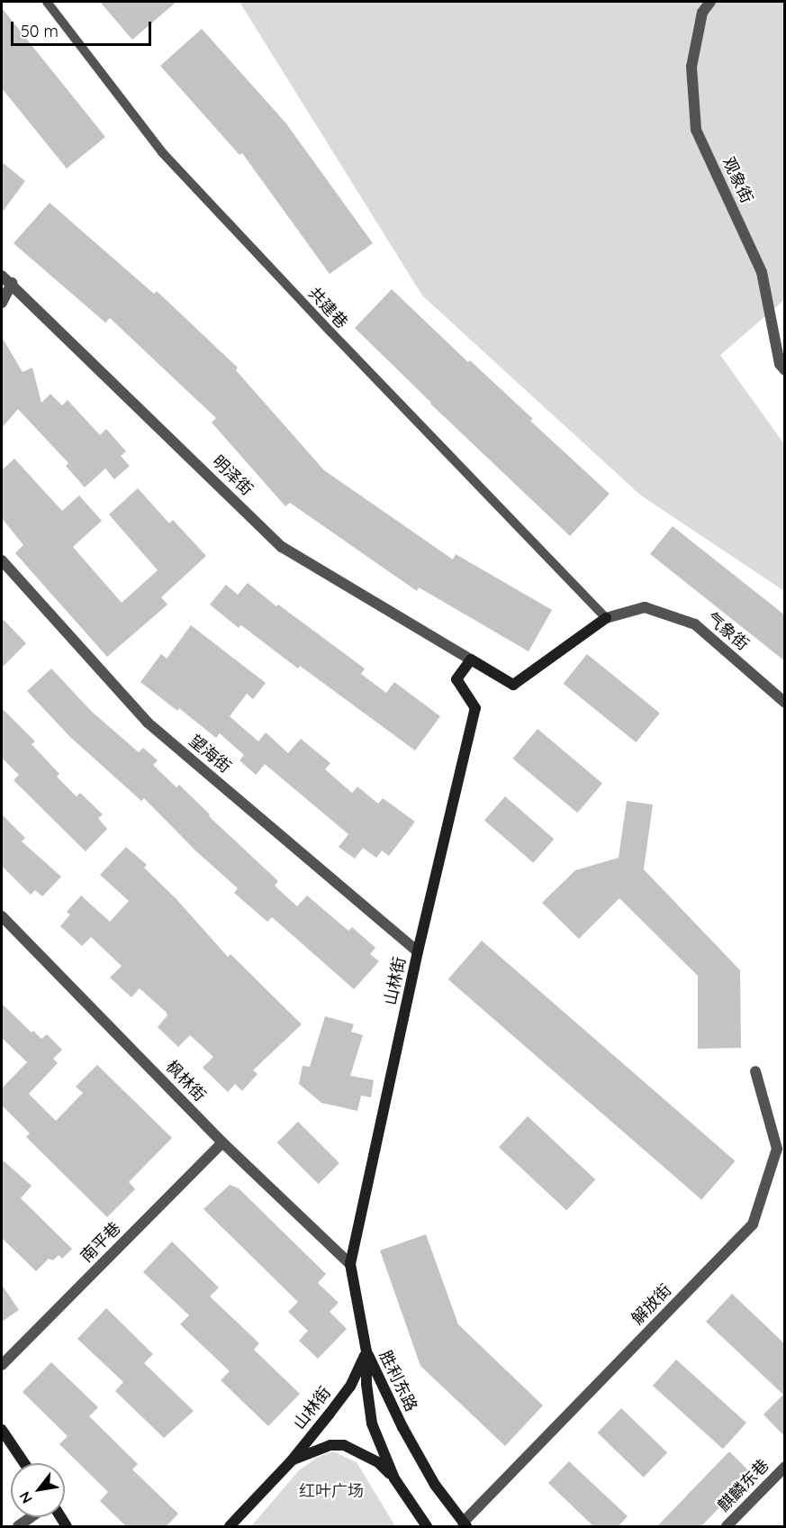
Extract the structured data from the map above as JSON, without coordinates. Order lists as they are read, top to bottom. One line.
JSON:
{"streets":{"street":["观象街","明泽街","气象街","望海街","山林街","枫林街","南平巷","解放街","胜利东路","麒麟东巷"],"lane":["共建巷"]},"crossings":[["共建巷","气象街"],["明泽街","山林街"],["望海街","山林街"],["山林街","枫林街"],["山林街","胜利东路"],["枫林街","南平巷"],["解放街","胜利东路"]],"parks":["红叶广场"],"scale_bar":"50 m","north":"bottom left"}
